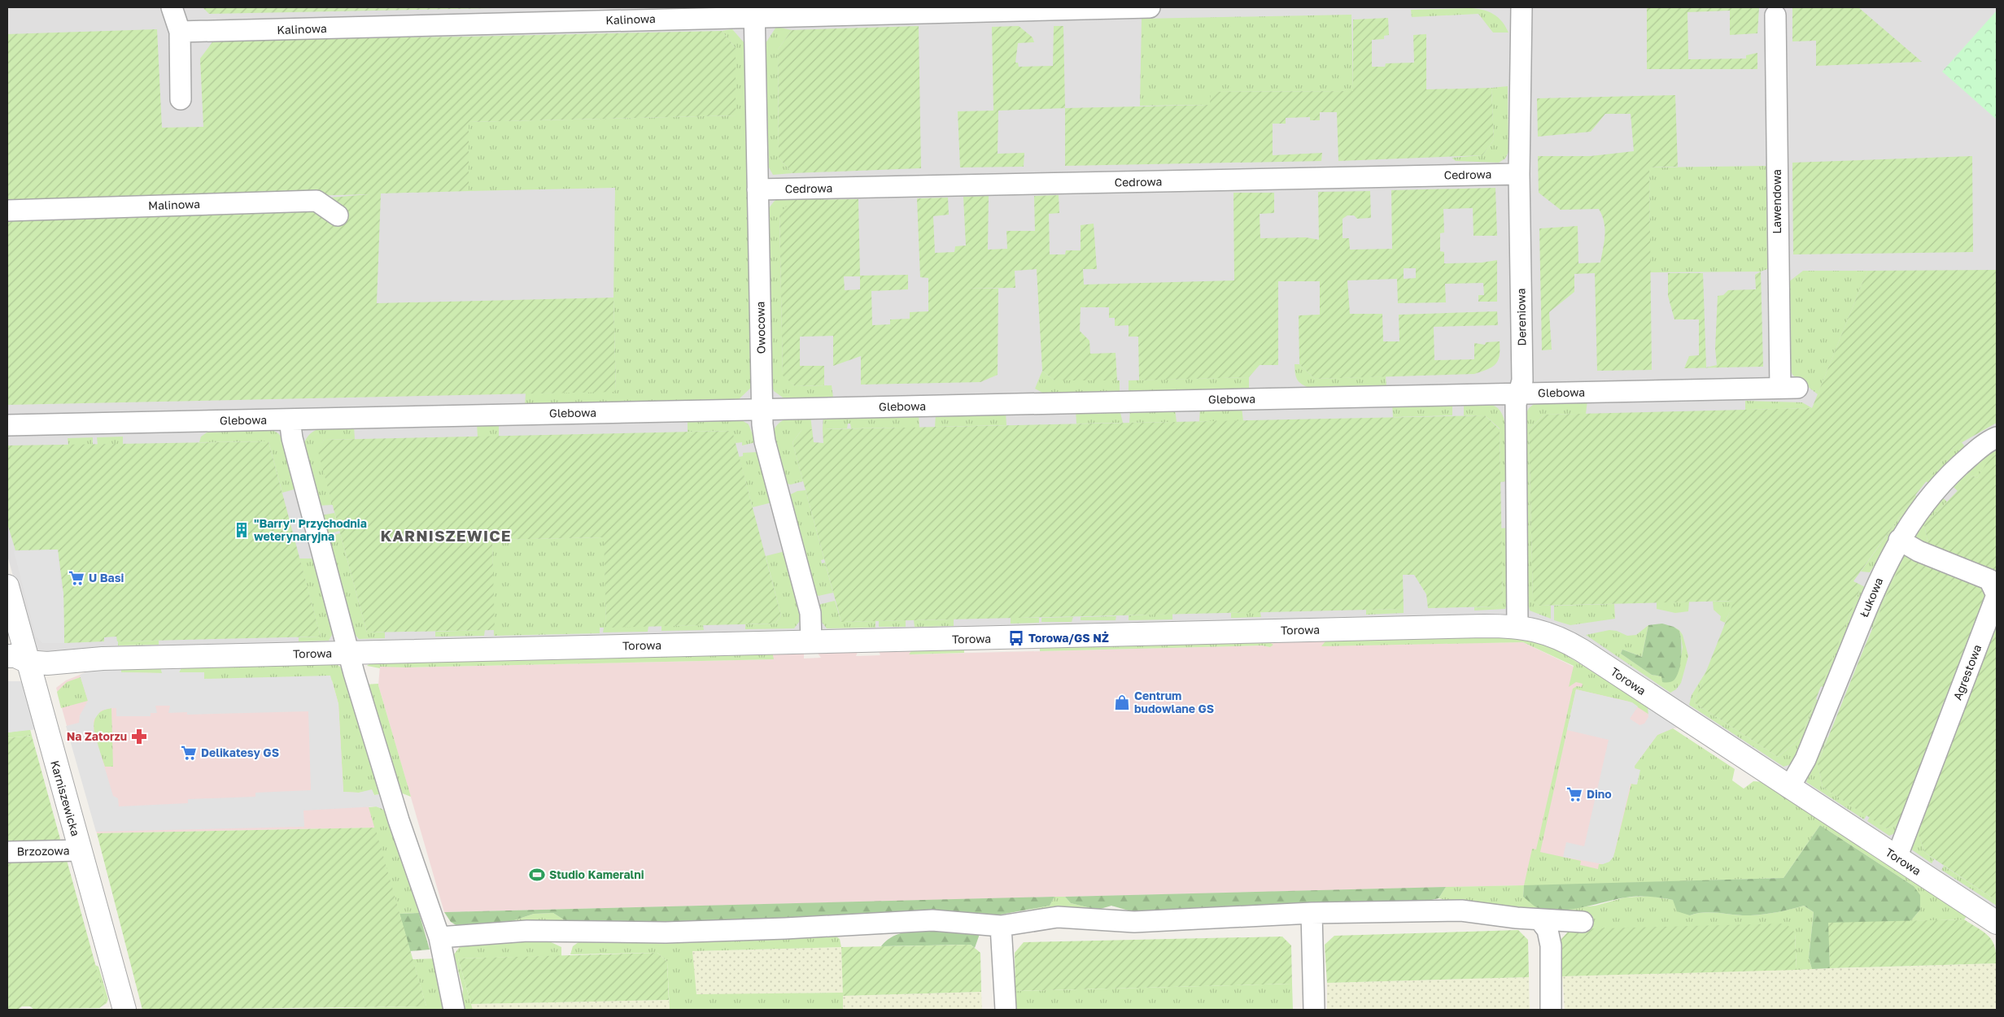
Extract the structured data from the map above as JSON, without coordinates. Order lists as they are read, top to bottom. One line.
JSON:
{"streets":{"street":["Kalinowa","Cedrowa","Lawendowa","Malinowa","Dereniowa","Owocowa","Glebowa","Łukowa","Torowa","Agrestowa","Karniszewicka","Brzozowa"]},"crossings":[["Kalinowa","Owocowa"],["Cedrowa","Dereniowa"],["Cedrowa","Owocowa"],["Lawendowa","Glebowa"],["Dereniowa","Glebowa"],["Dereniowa","Torowa"],["Owocowa","Glebowa"],["Owocowa","Torowa"],["Łukowa","Torowa"],["Łukowa","Agrestowa"],["Torowa","Agrestowa"],["Torowa","Karniszewicka"],["Karniszewicka","Brzozowa"]],"districts":["KARNISZEWICE"],"places":{"building":["\"Barry\" Przychodnia weterynaryjna"],"supermarket":["U Basi","Delikatesy GS","Dino"],"bus stop":["Torowa/GS NŻ"],"shop":["Centrum budowlane GS"],"pharmacy":["Na Zatorzu"],"sports":["Studio Kameralni"]}}
